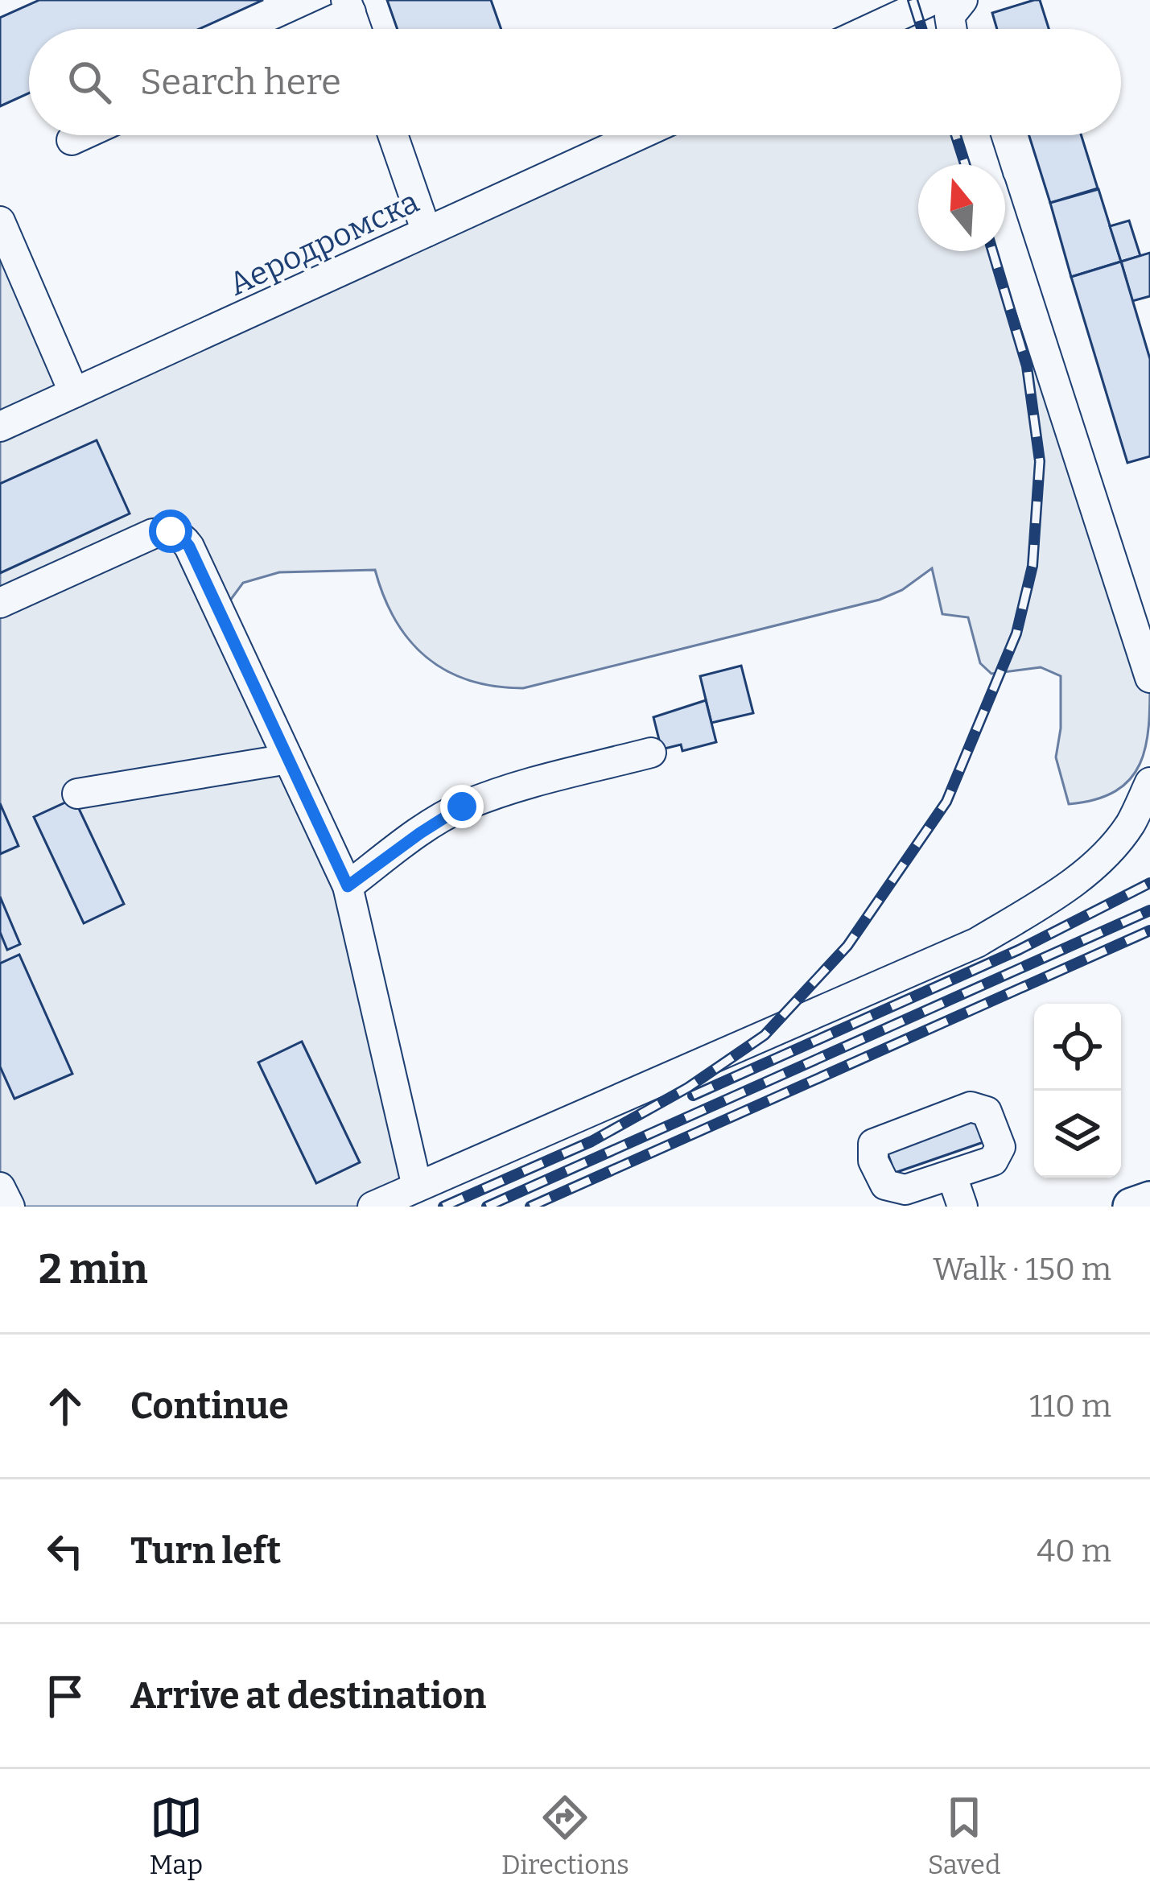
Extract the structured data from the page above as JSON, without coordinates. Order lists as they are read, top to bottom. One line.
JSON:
{"streets":{"street":["Аеродромска"]},"north":"top","page":{"search":"Search here","heading":["2 min","Walk · 150 m"],"list":[["Continue","110 m"],["Turn left","40 m"],"Arrive at destination"],"nav":["Map","Directions","Saved"]}}
